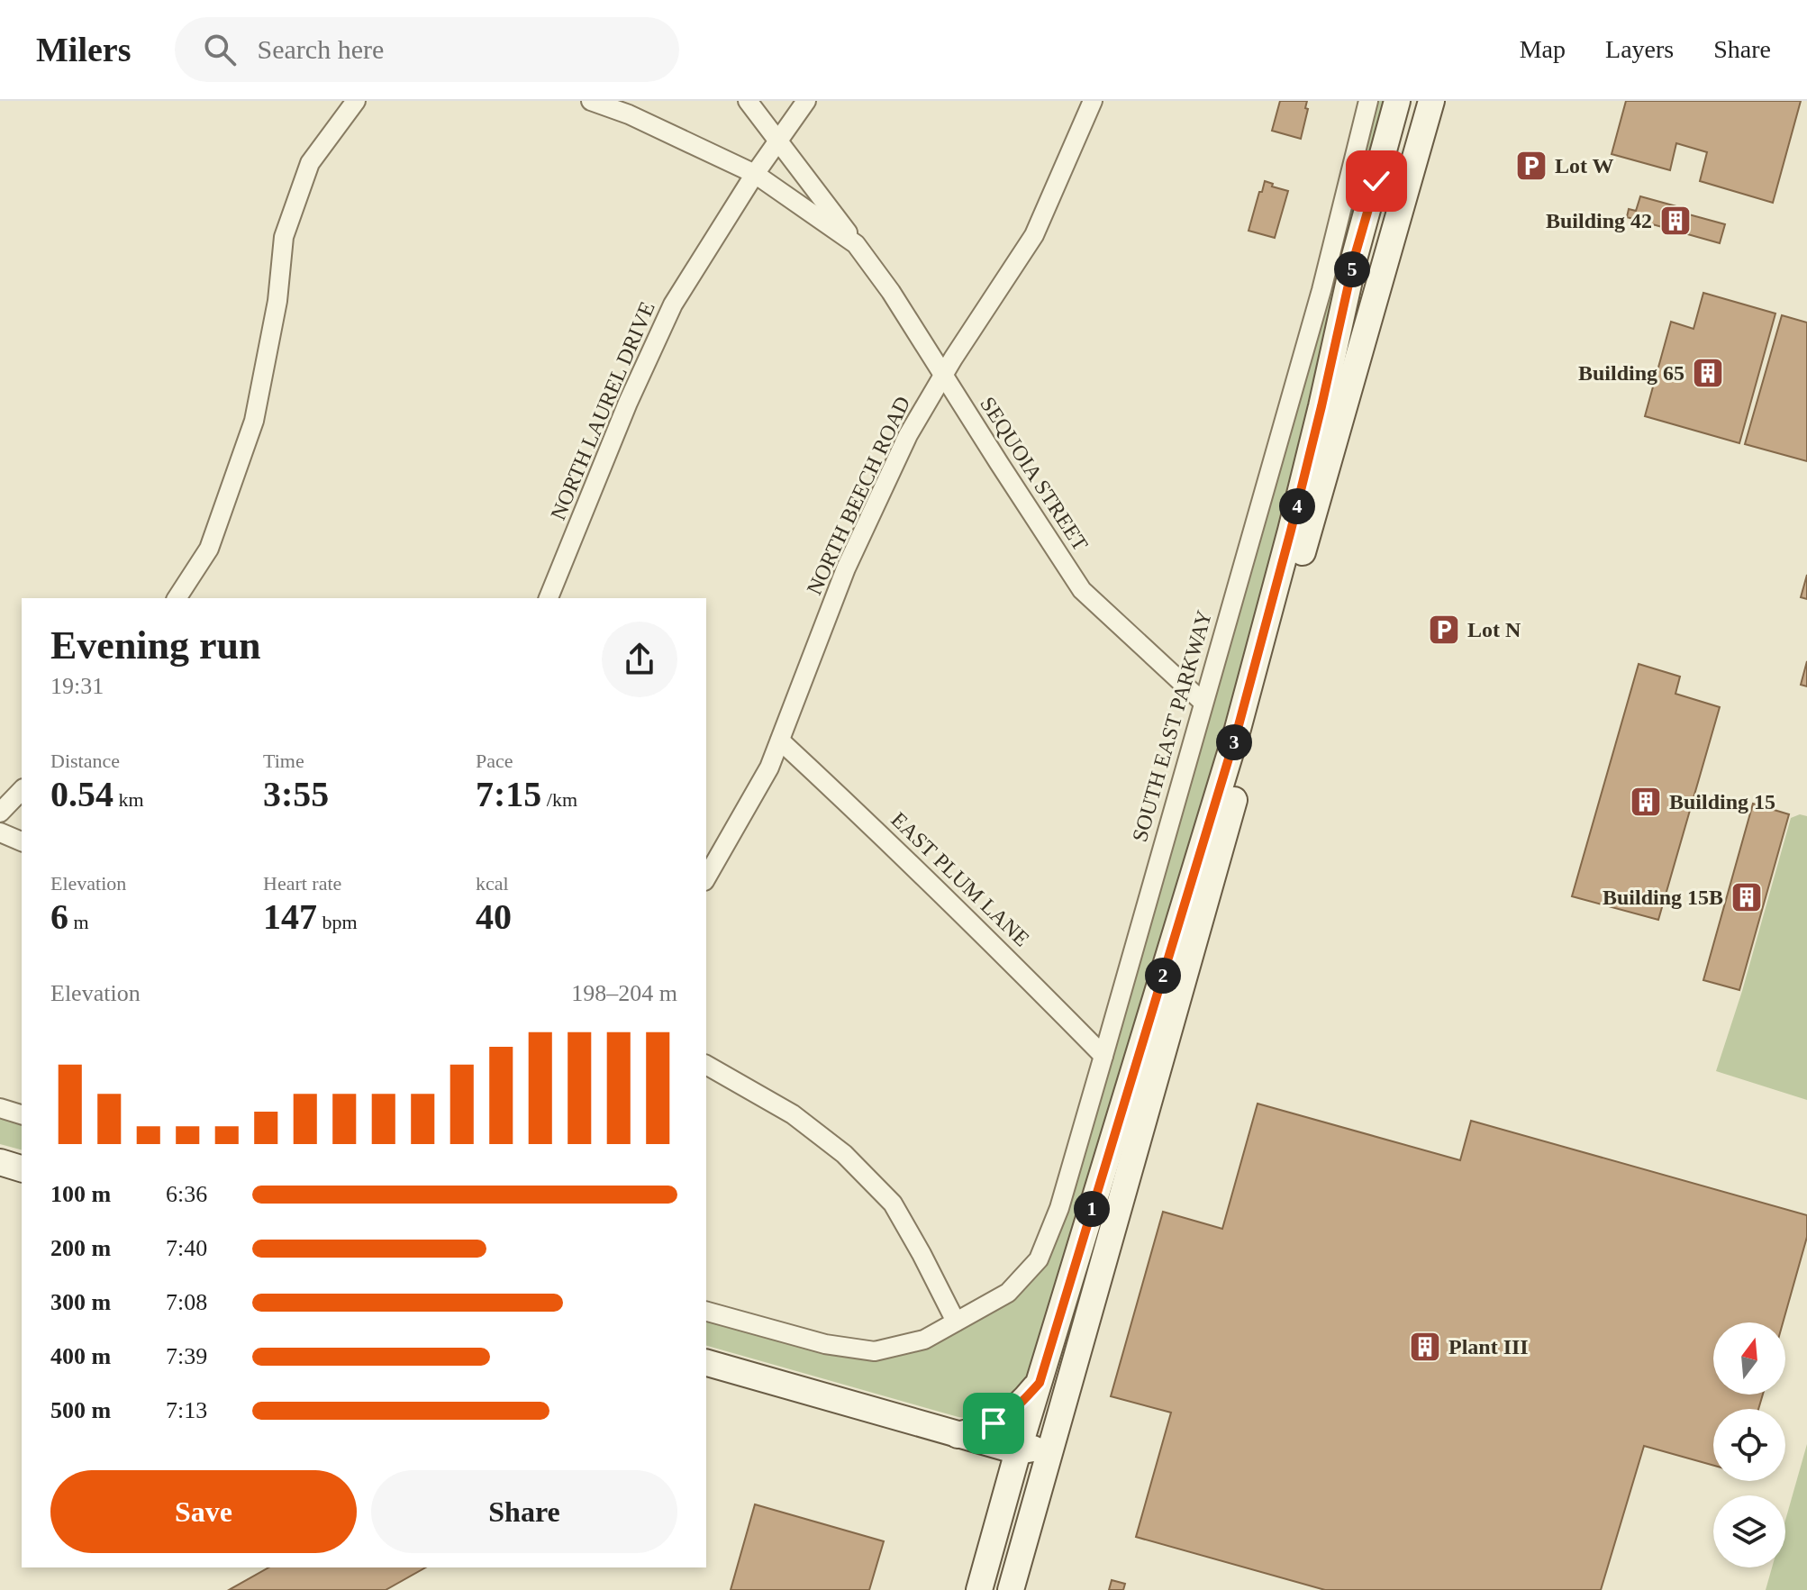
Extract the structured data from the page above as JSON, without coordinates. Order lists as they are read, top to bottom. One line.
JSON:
{"streets":{"street":["NORTH LAUREL DRIVE","SEQUOIA STREET","NORTH BEECH ROAD","SOUTH EAST PARKWAY","EAST PLUM LANE"]},"crossings":[["NORTH LAUREL DRIVE","SEQUOIA STREET"],["SEQUOIA STREET","NORTH BEECH ROAD"],["SEQUOIA STREET","SOUTH EAST PARKWAY"],["NORTH BEECH ROAD","EAST PLUM LANE"],["SOUTH EAST PARKWAY","EAST PLUM LANE"]],"places":{"parking":["Lot W","Lot N"],"building":["Building 42","Building 65","Building 15","Building 15B","Plant III"]},"north":"top","page":{"header":"Milers","search":"Search here","nav":["Map","Layers","Share"],"pins":["5","4","3","2","1"],"heading":["Evening run","19:31"],"stats":[["Distance","0.54 km"],["Time","3:55"],["Pace","7:15 /km"],["Elevation","6 m"],["Heart rate","147 bpm"],["kcal","40"]],"chart":["Elevation","198–204 m"],"list":[{"name":"100 m","note":"6:36"},{"name":"200 m","note":"7:40"},{"name":"300 m","note":"7:08"},{"name":"400 m","note":"7:39"},{"name":"500 m","note":"7:13"}],"buttons":["Save","Share"]}}
